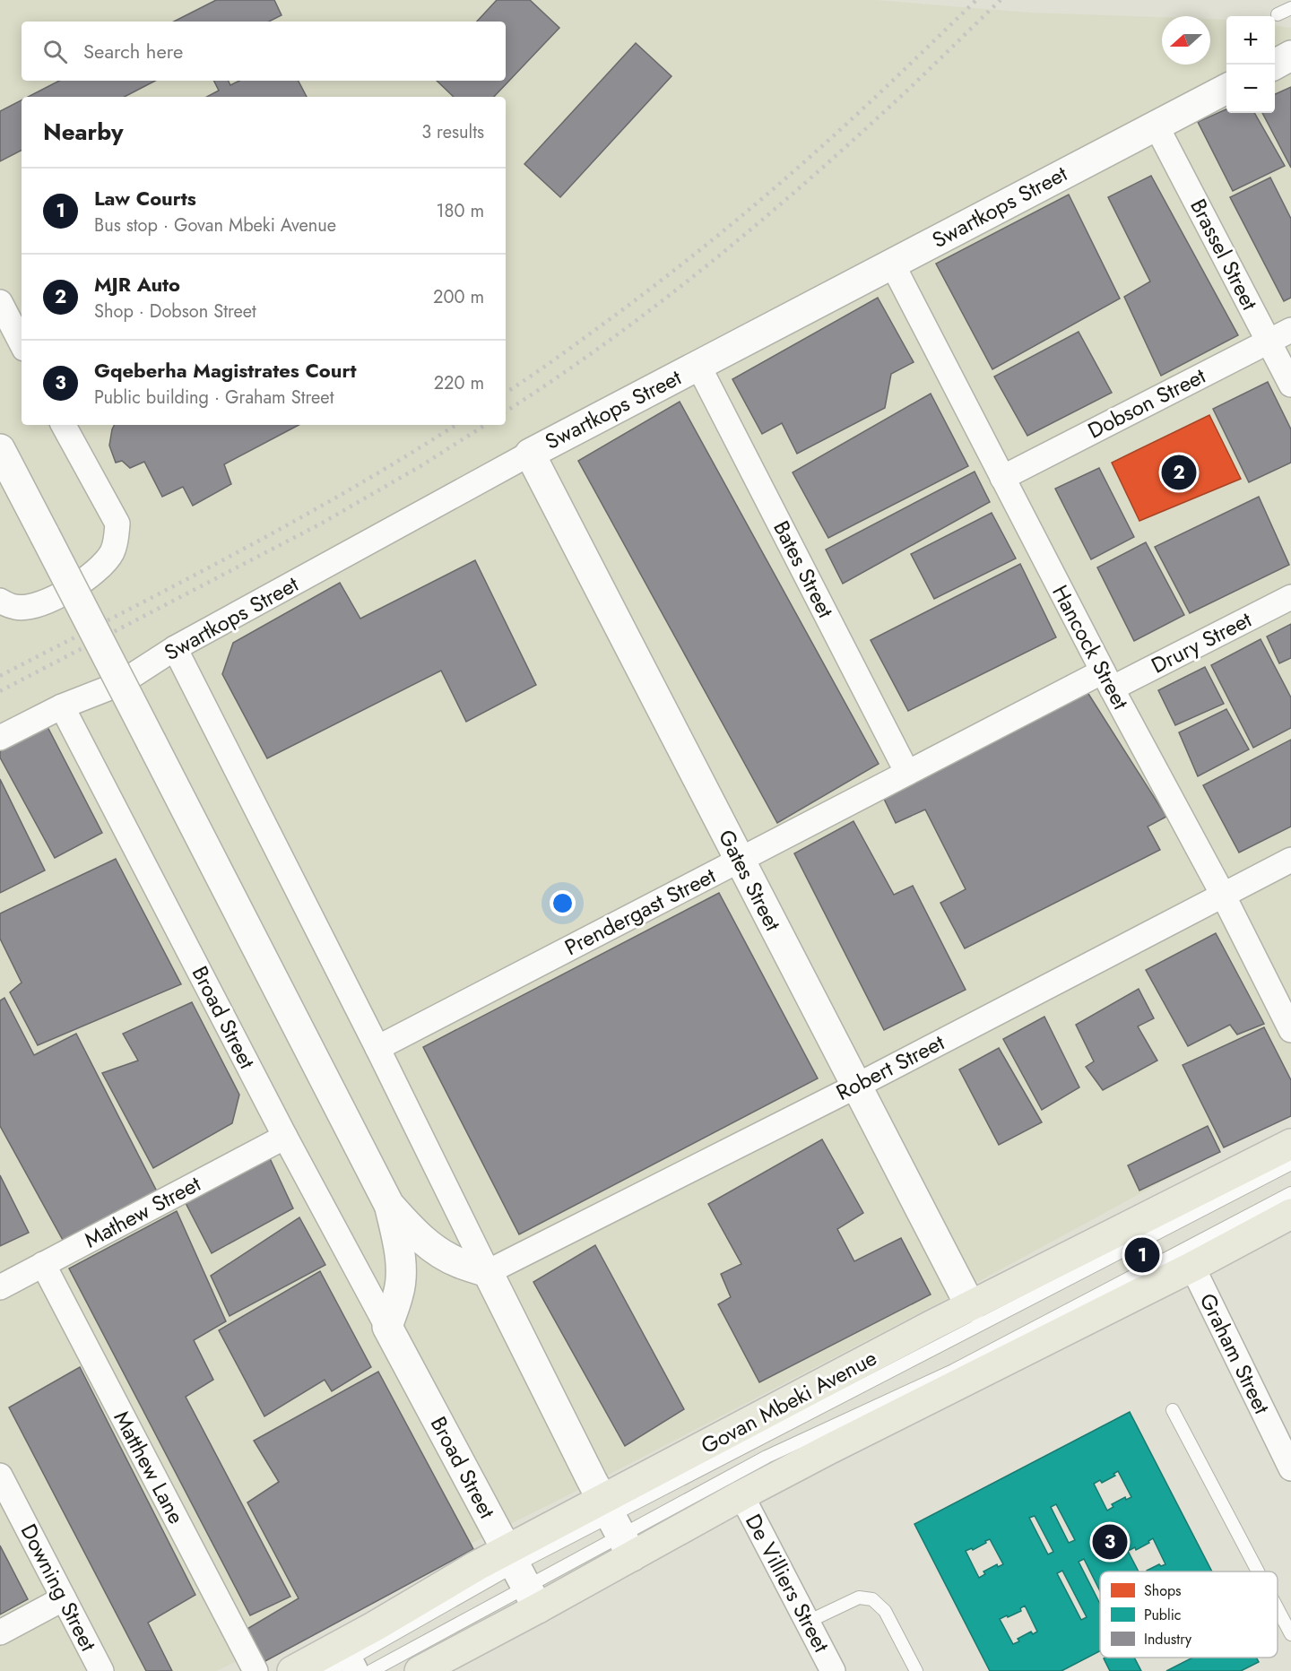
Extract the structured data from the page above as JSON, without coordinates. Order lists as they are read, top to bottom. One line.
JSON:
{"streets":{"main road":["Govan Mbeki Avenue"],"street":["Swartkops Street","Brassel Street","Dobson Street","Bates Street","Drury Street","Hancock Street","Gates Street","Prendergast Street","Broad Street","Robert Street","Mathew Street","Graham Street","Matthew Lane","De Villiers Street","Downing Street"]},"crossings":[["Swartkops Street","Brassel Street"],["Swartkops Street","Bates Street"],["Swartkops Street","Hancock Street"],["Swartkops Street","Gates Street"],["Swartkops Street","Broad Street"],["Brassel Street","Dobson Street"],["Dobson Street","Hancock Street"],["Bates Street","Prendergast Street"],["Drury Street","Hancock Street"],["Drury Street","Prendergast Street"],["Hancock Street","Prendergast Street"],["Hancock Street","Robert Street"],["Gates Street","Prendergast Street"],["Gates Street","Robert Street"],["Gates Street","Govan Mbeki Avenue"],["Broad Street","Mathew Street"],["Broad Street","Govan Mbeki Avenue"],["Mathew Street","Matthew Lane"],["Graham Street","Govan Mbeki Avenue"],["Govan Mbeki Avenue","De Villiers Street"]],"legend":["Shops","Public","Industry"],"north":"left","page":{"map_buttons":["+","−"],"search":"Search here","heading":["Nearby","3 results"],"list":[{"mark":"1","name":"Law Courts","note":"Bus stop · Govan Mbeki Avenue","value":"180 m"},{"mark":"2","name":"MJR Auto","note":"Shop · Dobson Street","value":"200 m"},{"mark":"3","name":"Gqeberha Magistrates Court","note":"Public building · Graham Street","value":"220 m"}],"pins":["2","1","3"]}}
